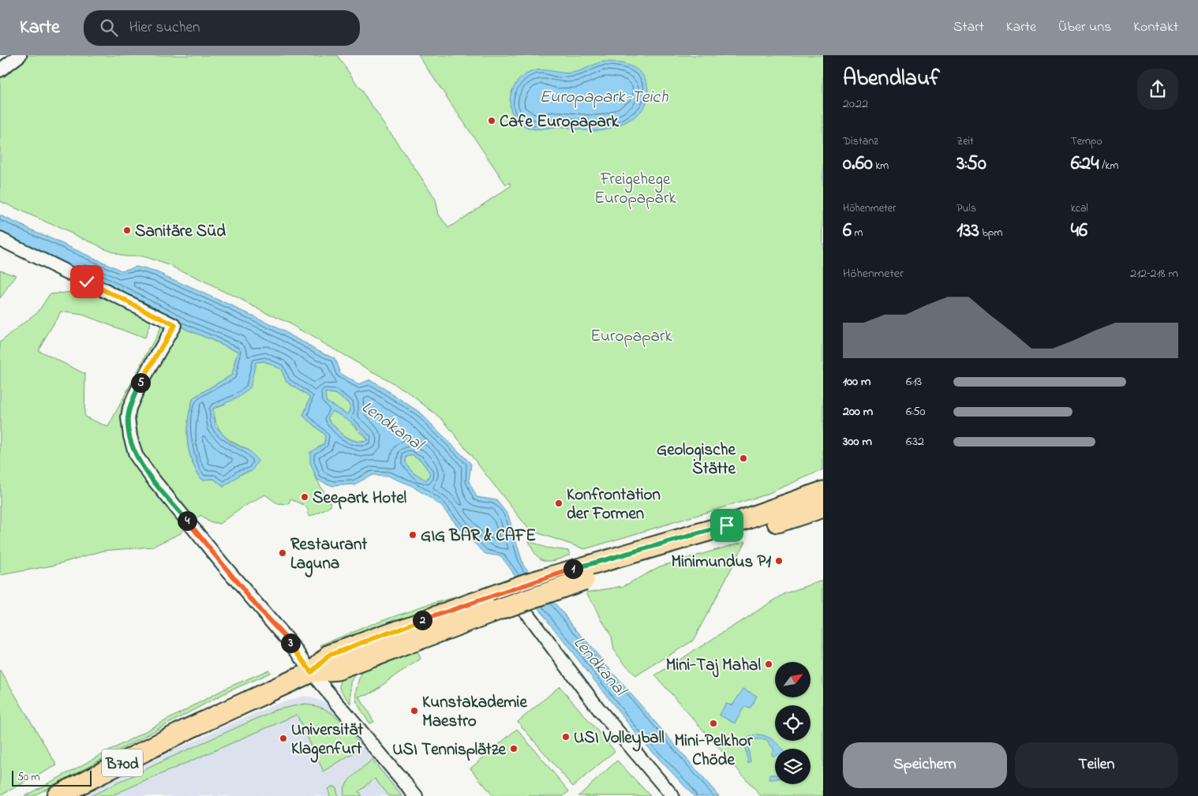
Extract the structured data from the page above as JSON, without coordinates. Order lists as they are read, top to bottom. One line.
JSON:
{"streets":{"main road":["B70d"]},"water":["Europapark-Teich","Lendkanal"],"parks":["Freigehege Europapark","Europapark"],"places":["Cafe Europapark","Sanitäre Süd","Geologische Stätte","Seepark Hotel","Konfrontation der Formen","GIG BAR & CAFE","Restaurant Laguna","Minimundus P1","Mini-Taj Mahal","Kunstakademie Maestro","Mini-Pelkhor Chöde","USI Volleyball","Universität Klagenfurt","USI Tennisplätze"],"scale_bar":"50 m","north":"top right","page":{"header":"Karte","search":"Hier suchen","nav":["Start","Karte","Über uns","Kontakt"],"heading":["Abendlauf","20:22"],"stats":[["Distanz","0.60 km"],["Zeit","3:50"],["Tempo","6:24 /km"],["Höhenmeter","6 m"],["Puls","133 bpm"],["kcal","46"]],"chart":["Höhenmeter","212–218 m"],"list":[{"name":"100 m","note":"6:13"},{"name":"200 m","note":"6:50"},{"name":"300 m","note":"6:32"}],"pins":["5","4","1","2","3"],"buttons":["Speichern","Teilen"],"scale":"50 m"}}
